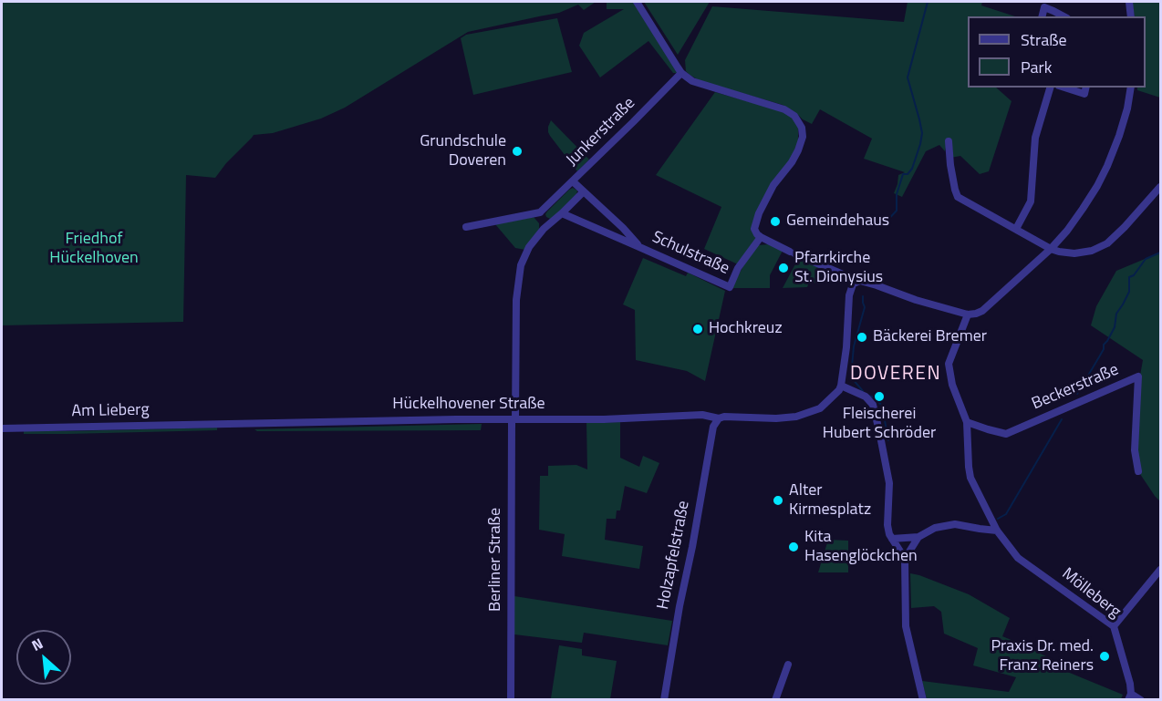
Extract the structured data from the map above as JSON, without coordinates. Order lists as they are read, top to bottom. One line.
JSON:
{"streets":{"street":["Junkerstraße","Schulstraße","Beckerstraße","Hückelhovener Straße","Am Lieberg","Holzapfelstraße","Berliner Straße","Mölleberg"]},"crossings":[["Junkerstraße","Schulstraße"],["Schulstraße","Berliner Straße"],["Beckerstraße","Mölleberg"],["Hückelhovener Straße","Am Lieberg"],["Hückelhovener Straße","Holzapfelstraße"],["Hückelhovener Straße","Berliner Straße"]],"districts":["DOVEREN"],"parks":["Friedhof Hückelhoven"],"places":["Grundschule Doveren","Gemeindehaus","Pfarrkirche St. Dionysius","Hochkreuz","Bäckerei Bremer","Fleischerei Hubert Schröder","Alter Kirmesplatz","Kita Hasenglöckchen","Praxis Dr. med. Franz Reiners"],"legend":["Straße","Park"],"north":"top left"}
